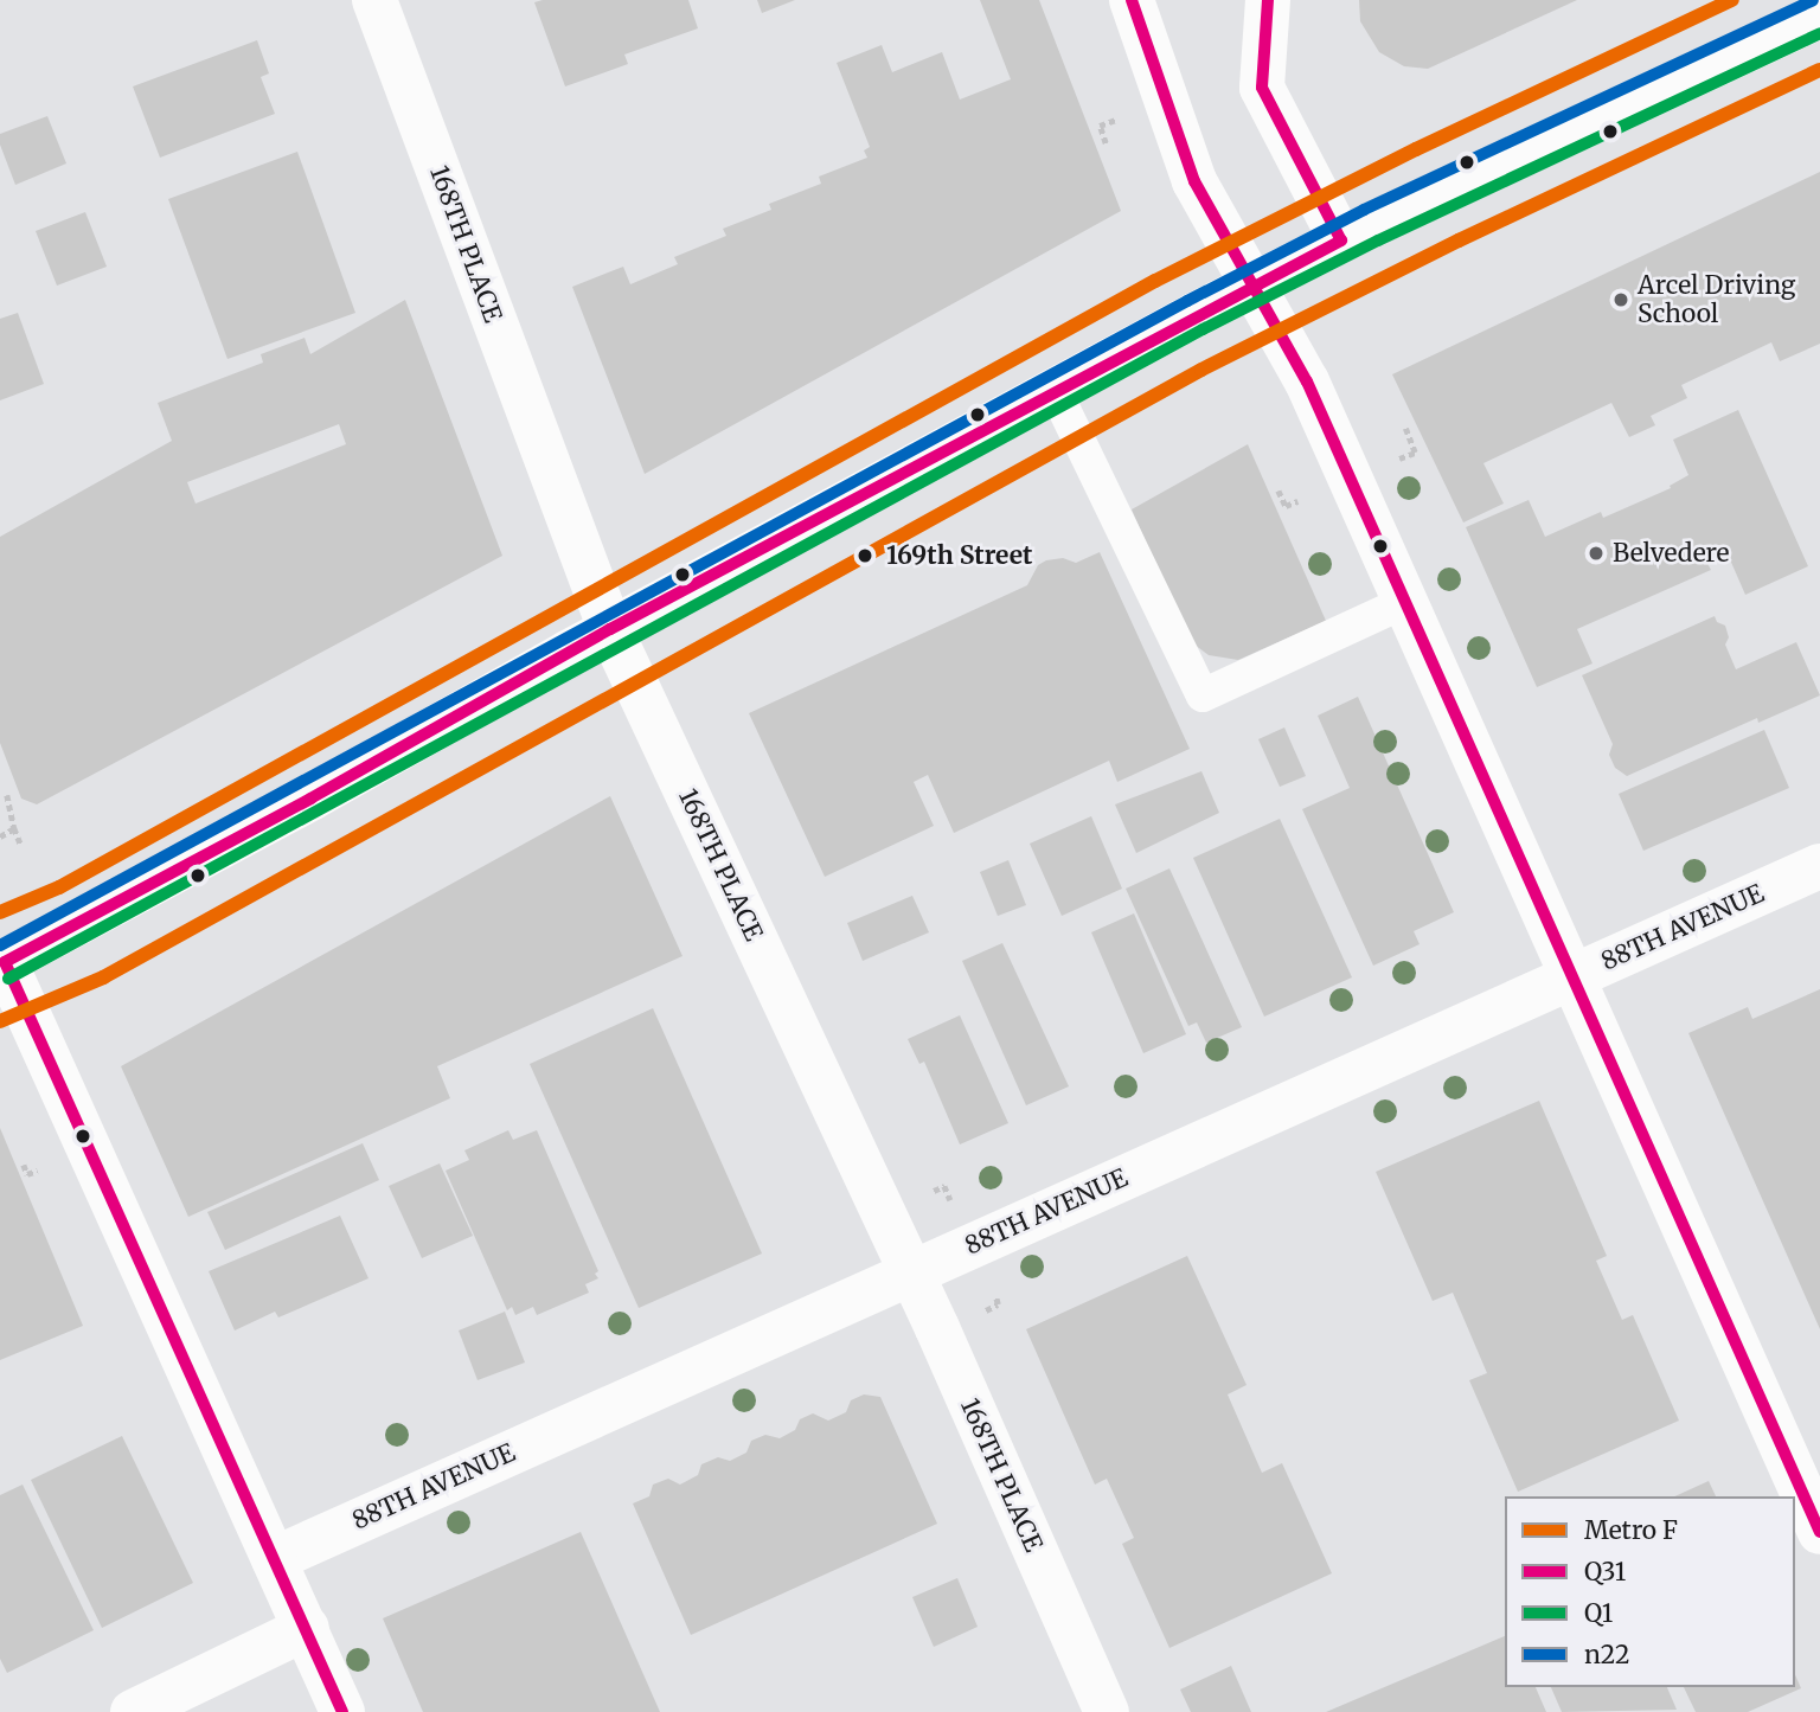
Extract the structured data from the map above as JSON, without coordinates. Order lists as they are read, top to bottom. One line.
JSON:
{"streets":{"street":["168TH PLACE","88TH AVENUE"]},"crossings":[["168TH PLACE","88TH AVENUE"]],"places":["Arcel Driving School","Belvedere","169th Street"],"lines":["metro line F","transit line Q31","transit line n22","transit line Q1"],"legend":["Metro F","Q31","Q1","n22"]}
